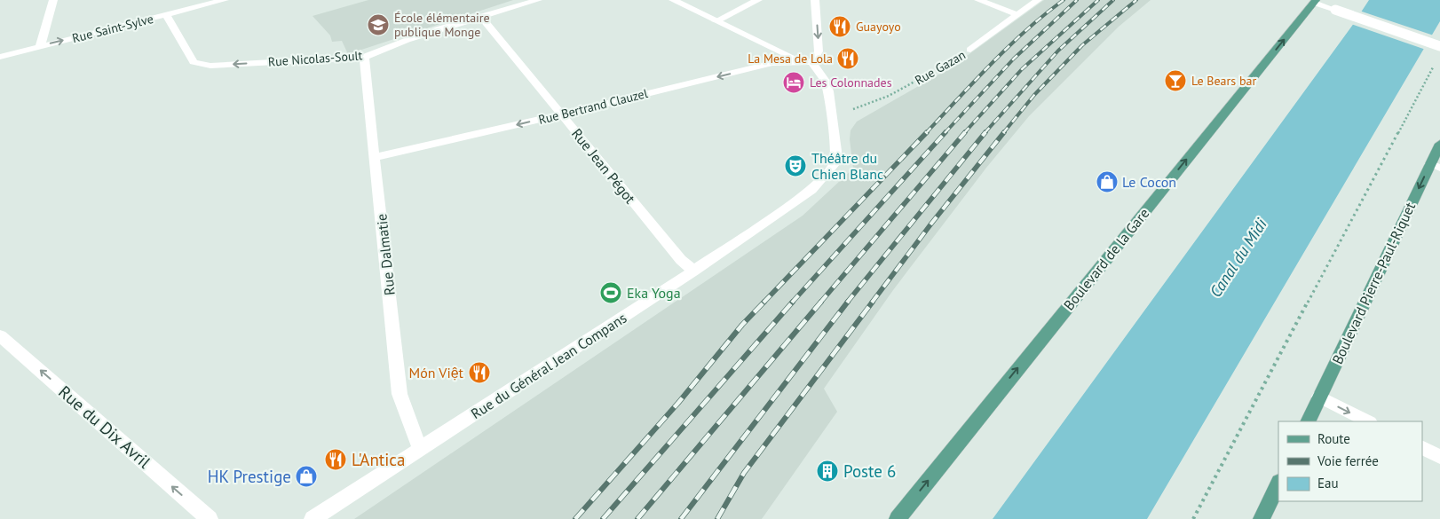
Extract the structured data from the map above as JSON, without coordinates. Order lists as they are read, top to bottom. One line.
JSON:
{"streets":{"main road":["Boulevard de la Gare","Boulevard Pierre-Paul-Riquet"],"street":["Rue Saint-Sylve","Rue Nicolas-Soult","Rue Gazan","Rue Bertrand Clauzel","Rue Jean Pégot","Rue Dalmatie","Rue du Général Jean Compans","Rue du Dix Avril"]},"crossings":[["Rue Saint-Sylve","Rue Nicolas-Soult"],["Rue Nicolas-Soult","Rue Jean Pégot"],["Rue Nicolas-Soult","Rue Dalmatie"],["Rue Gazan","Rue du Général Jean Compans"],["Rue Bertrand Clauzel","Rue Jean Pégot"],["Rue Bertrand Clauzel","Rue Dalmatie"],["Rue Bertrand Clauzel","Rue du Général Jean Compans"],["Rue Jean Pégot","Rue du Général Jean Compans"],["Rue Dalmatie","Rue du Général Jean Compans"]],"one_way":["Rue Saint-Sylve","Rue Nicolas-Soult","Rue Bertrand Clauzel","Boulevard de la Gare","Boulevard Pierre-Paul-Riquet","Rue du Dix Avril"],"water":["Canal du Midi"],"places":{"school or university":["École élémentaire publique Monge"],"restaurant":["Guayoyo","La Mesa de Lola","Món Việt","L'Antica"],"bar":["Le Bears bar"],"hotel":["Les Colonnades"],"theatre":["Théâtre du Chien Blanc"],"shop":["Le Cocon","HK Prestige"],"sports":["Eka Yoga"],"building":["Poste 6"]},"legend":["Route","Voie ferrée","Eau"]}
